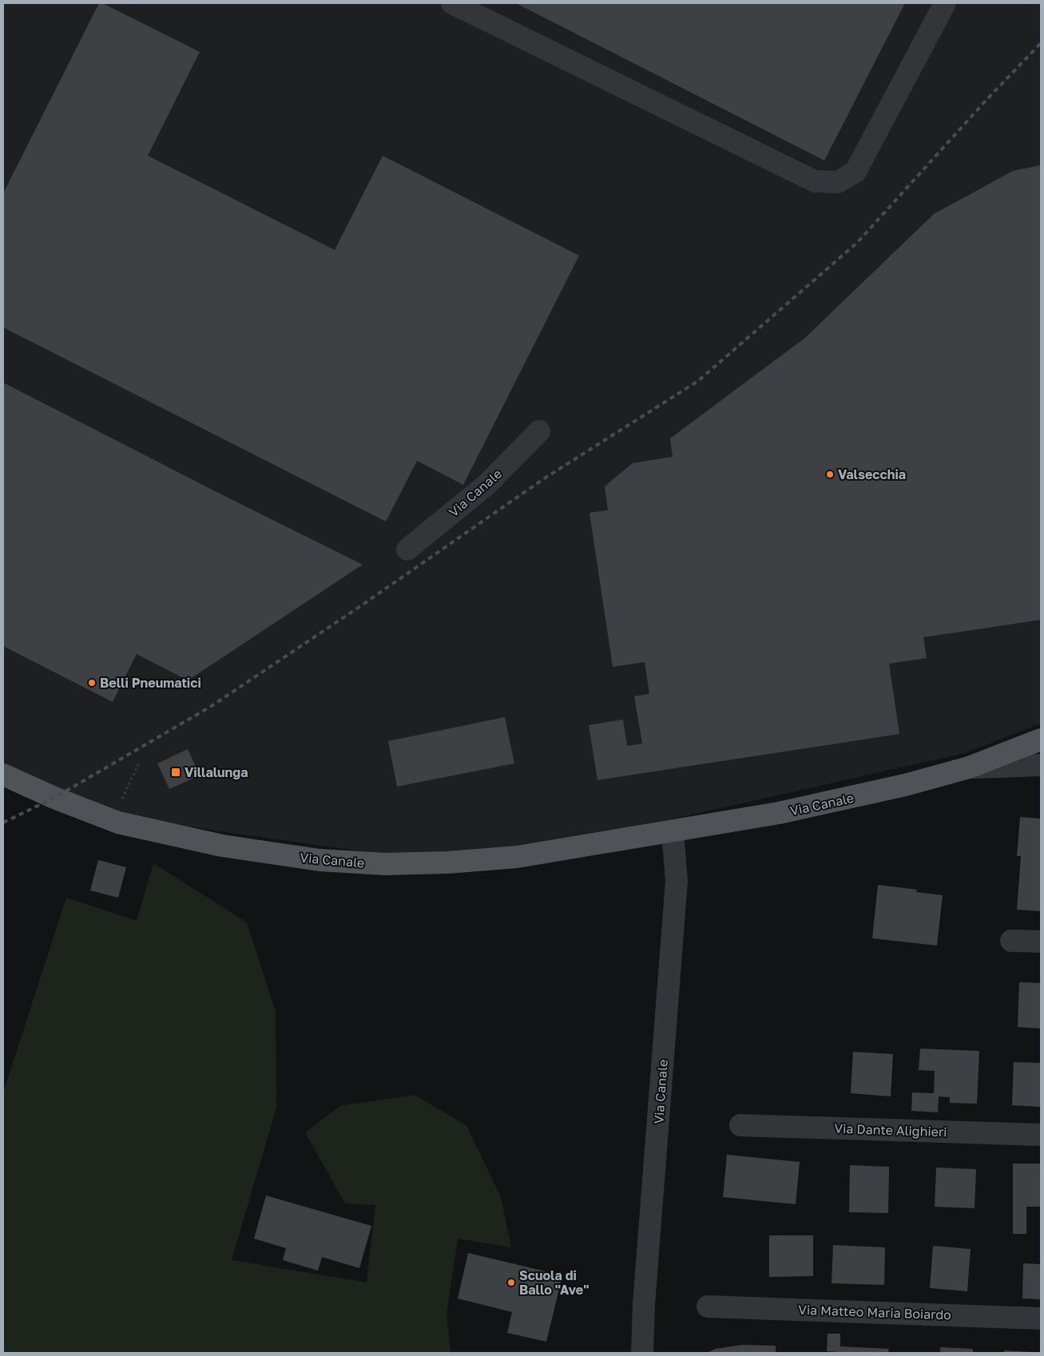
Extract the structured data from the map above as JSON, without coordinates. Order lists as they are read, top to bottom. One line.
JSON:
{"streets":{"main road":["Via Canale"],"street":["Via Dante Alighieri","Via Matteo Maria Boiardo"]},"places":{"other":["Valsecchia","Belli Pneumatici","Scuola di Ballo \"Ave\""],"transit":["Villalunga"]}}
